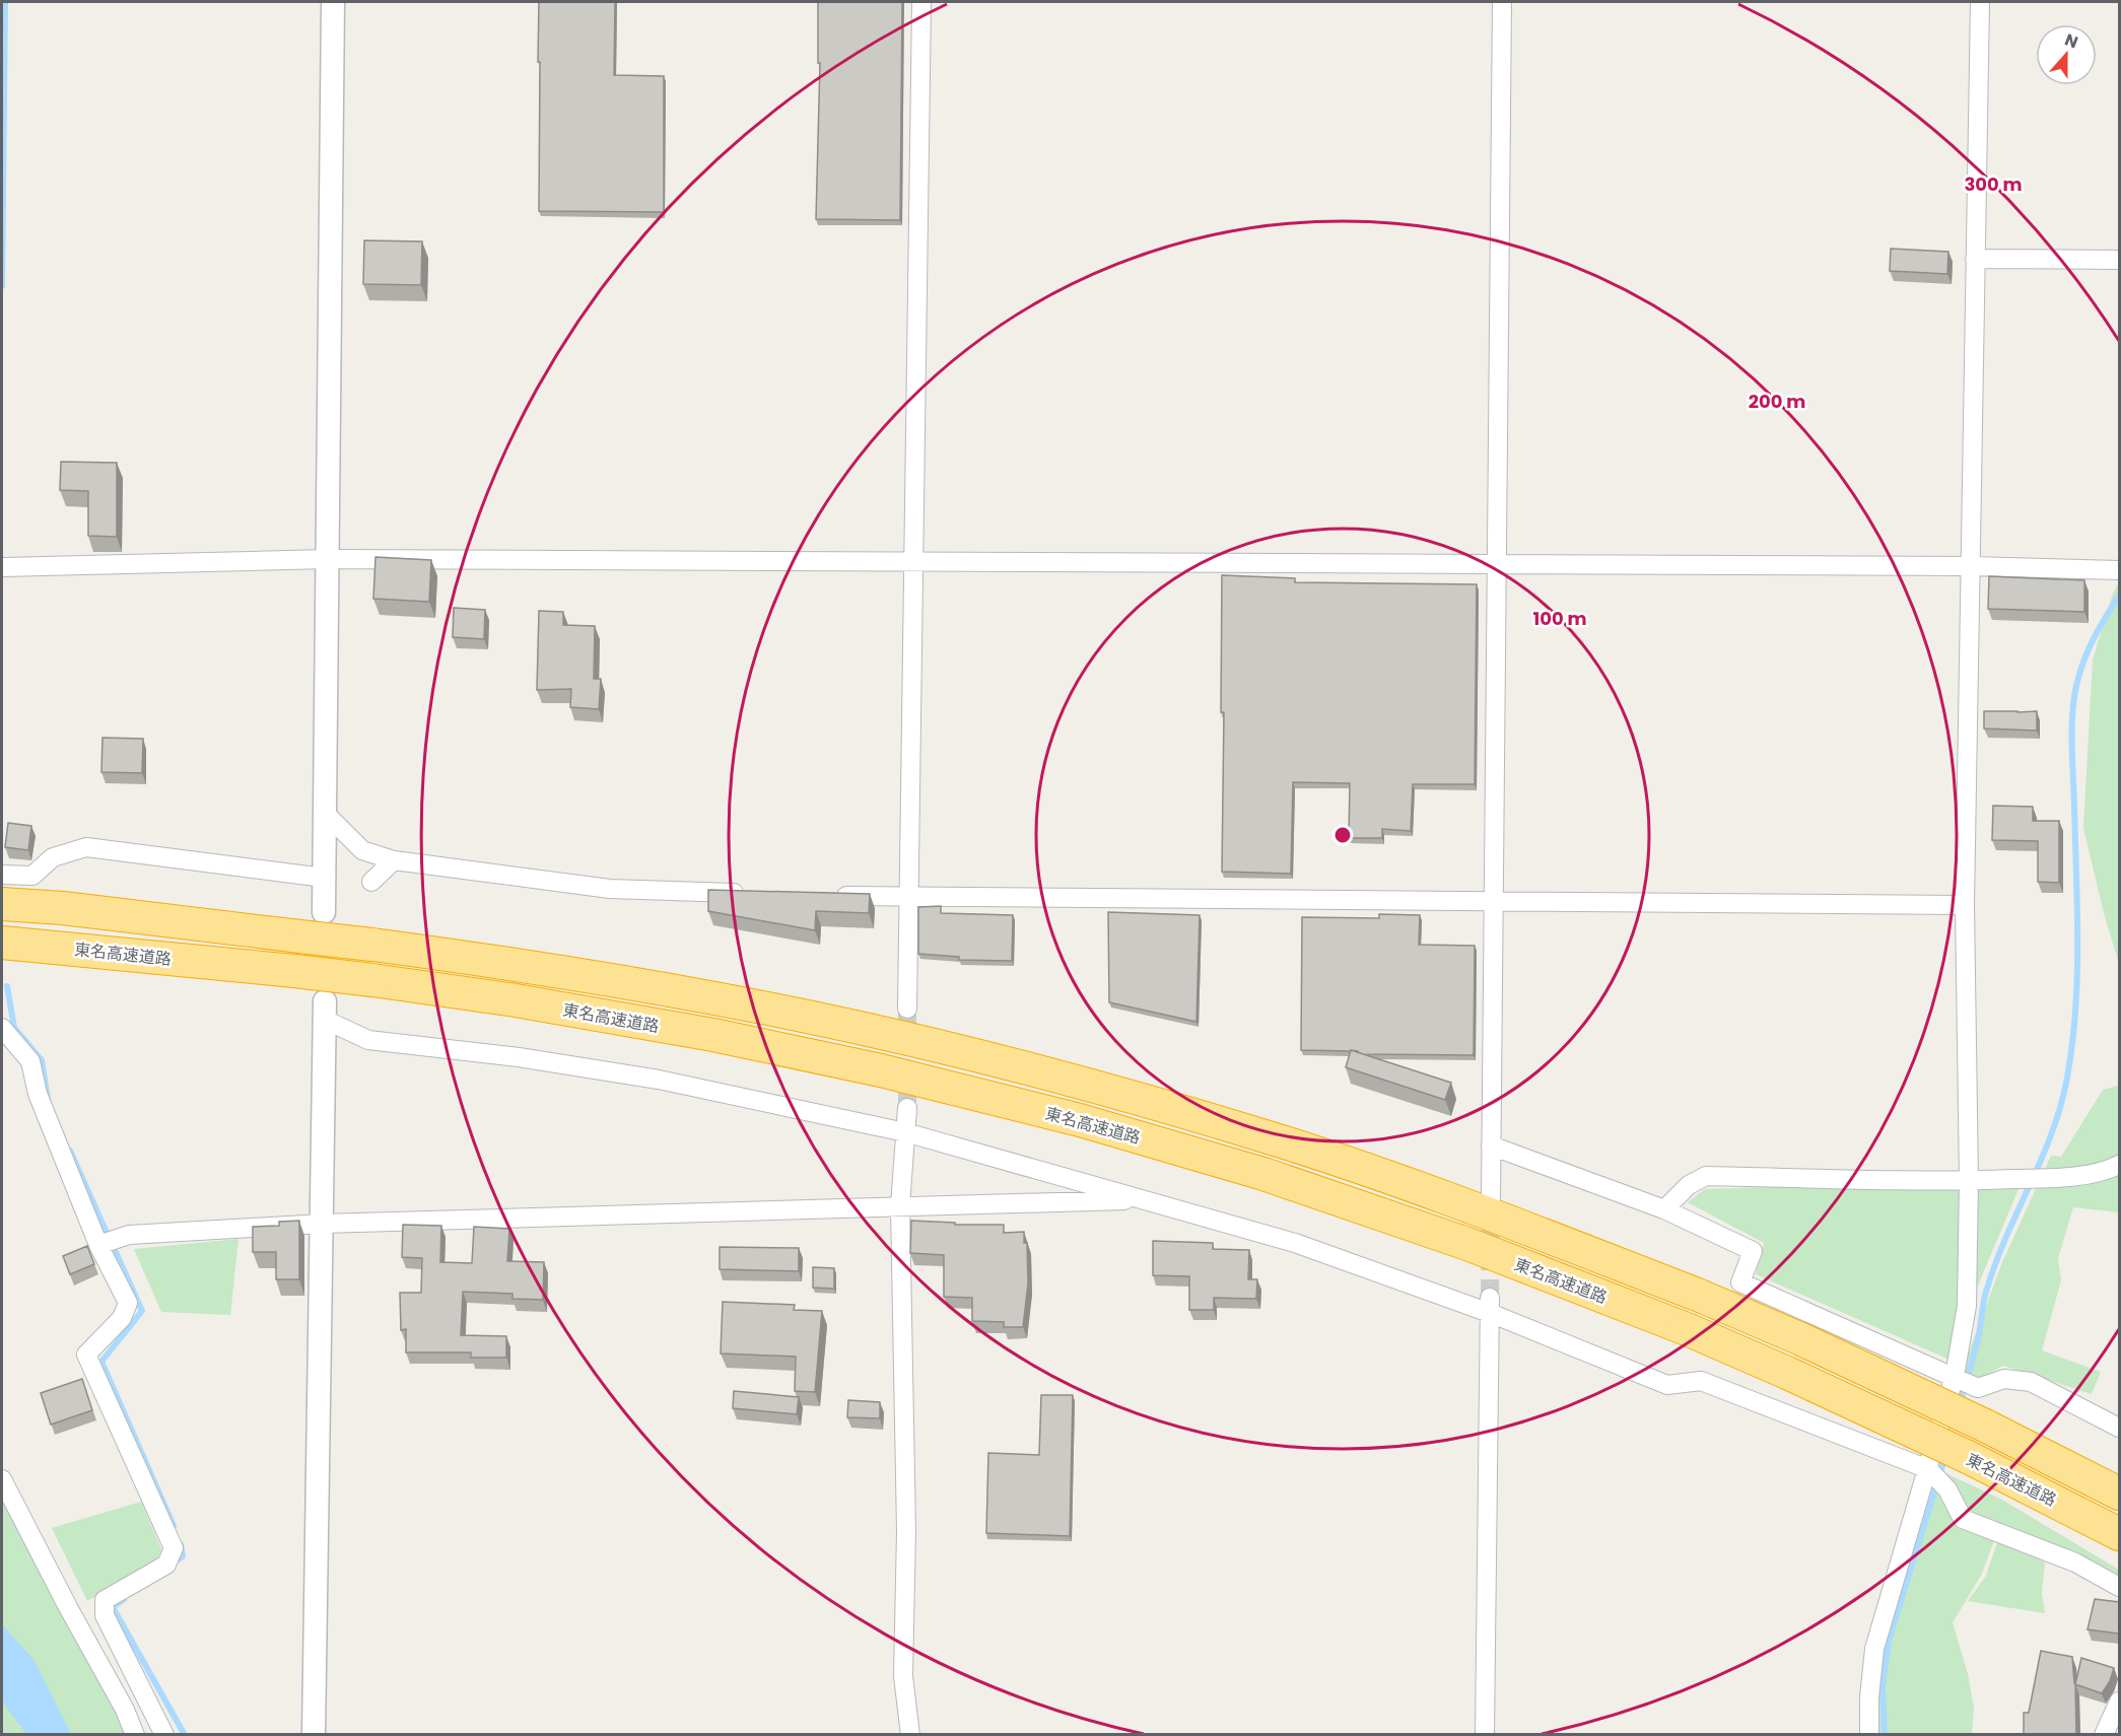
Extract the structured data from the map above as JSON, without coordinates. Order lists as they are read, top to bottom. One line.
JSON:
{"streets":{"highway":["東名高速道路"]},"north":"top","rings":["300 m","200 m","100 m"]}
